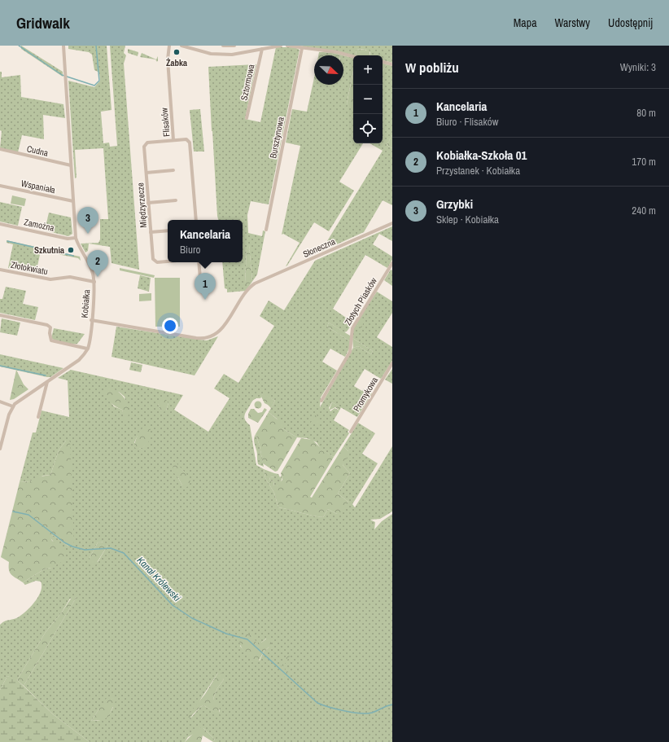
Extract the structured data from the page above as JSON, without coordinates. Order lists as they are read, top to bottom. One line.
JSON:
{"streets":{"street":["Sztormowa","Flisaków","Bursztynowa","Cudna","Wspaniała","Międzyrzecze","Zamożna","Słoneczna","Złotokwiatu","Złotych Piasków","Kobiałka","Promykowa"]},"crossings":[["Flisaków","Międzyrzecze"],["Cudna","Kobiałka"],["Wspaniała","Kobiałka"],["Zamożna","Kobiałka"],["Słoneczna","Kobiałka"],["Złotokwiatu","Kobiałka"]],"water":["Kanał Królewski"],"places":["Żabka","Szkutnia"],"north":"bottom right","page":{"header":"Gridwalk","nav":["Mapa","Warstwy","Udostępnij"],"heading":["W pobliżu","Wyniki: 3"],"map_buttons":["+","−"],"list":[{"mark":"1","name":"Kancelaria","note":"Biuro · Flisaków","value":"80 m"},{"mark":"2","name":"Kobiałka-Szkoła 01","note":"Przystanek · Kobiałka","value":"170 m"},{"mark":"3","name":"Grzybki","note":"Sklep · Kobiałka","value":"240 m"}],"pins":["3","2","1"],"popup":["Kancelaria","Biuro"]}}
